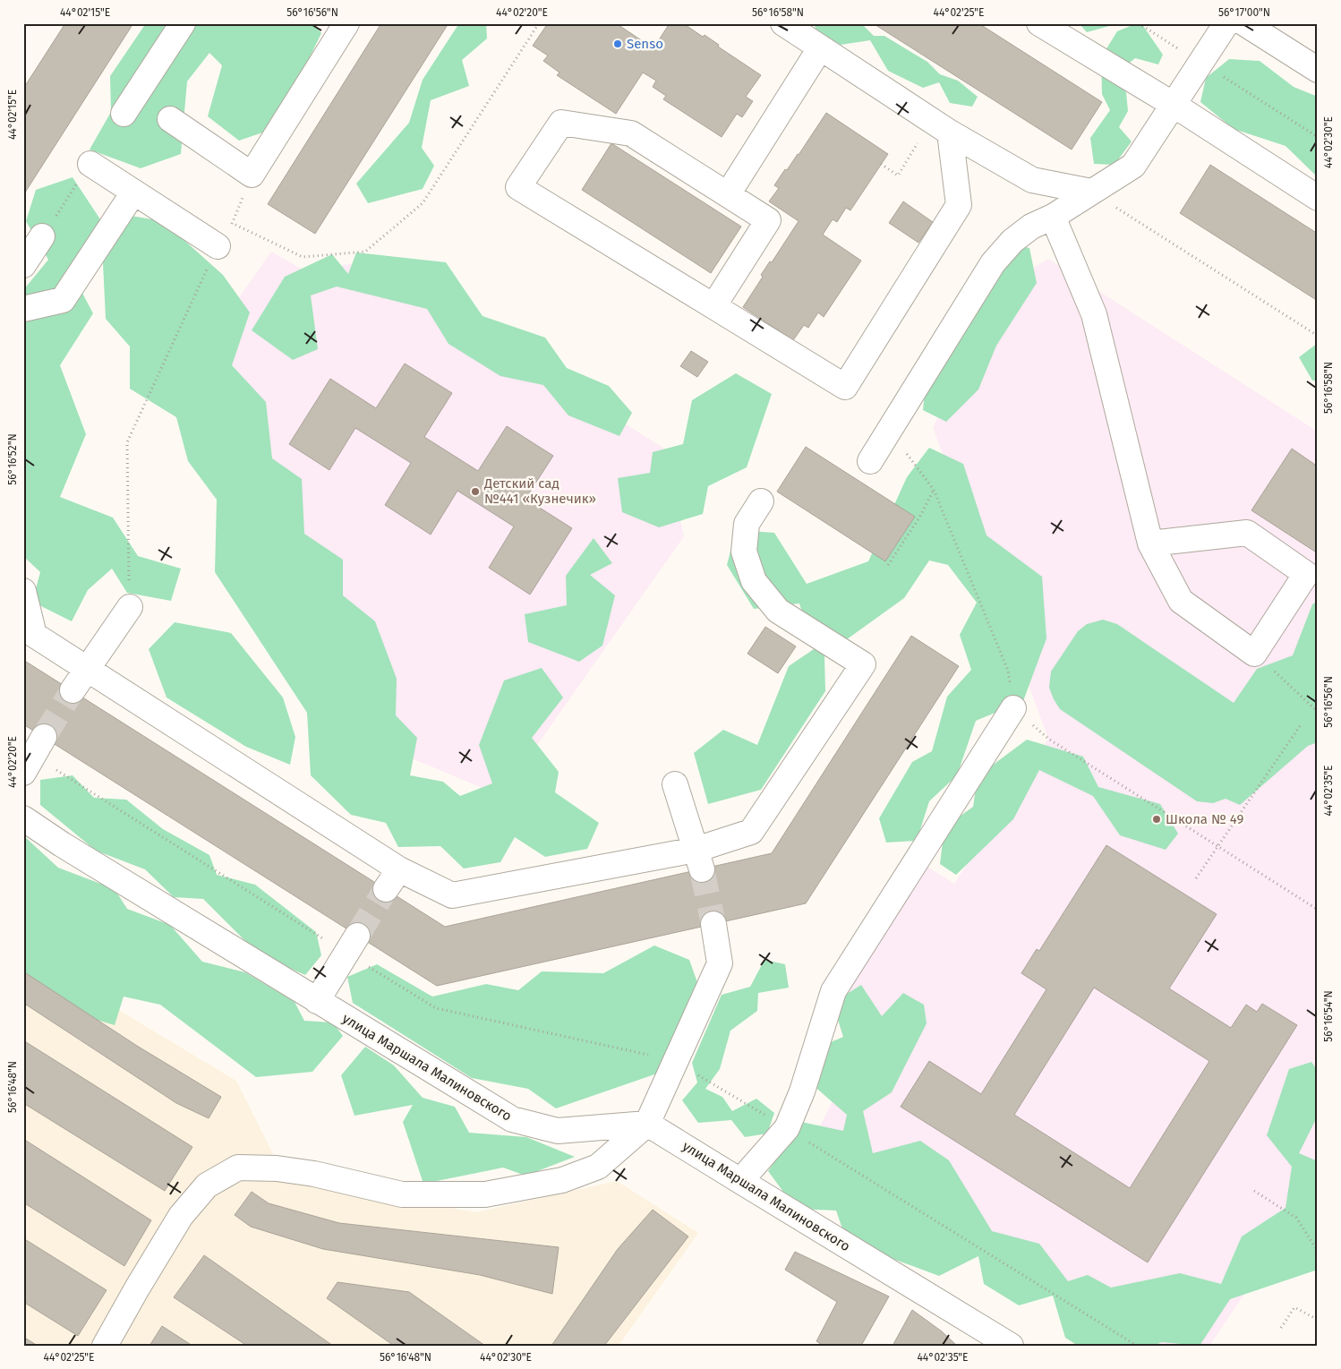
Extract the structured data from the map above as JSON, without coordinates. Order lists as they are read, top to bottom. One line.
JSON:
{"streets":{"street":["улица Маршала Малиновского"]},"places":["Senso","Детский сад №441 «Кузнечик»","Школа № 49"],"coordinates":["44°02'15\"E","56°16'56\"N","44°02'20\"E","56°16'58\"N","44°02'25\"E","56°17'00\"N","44°02'30\"E","56°16'52\"N","44°02'35\"E","56°16'54\"N","56°16'48\"N"]}
